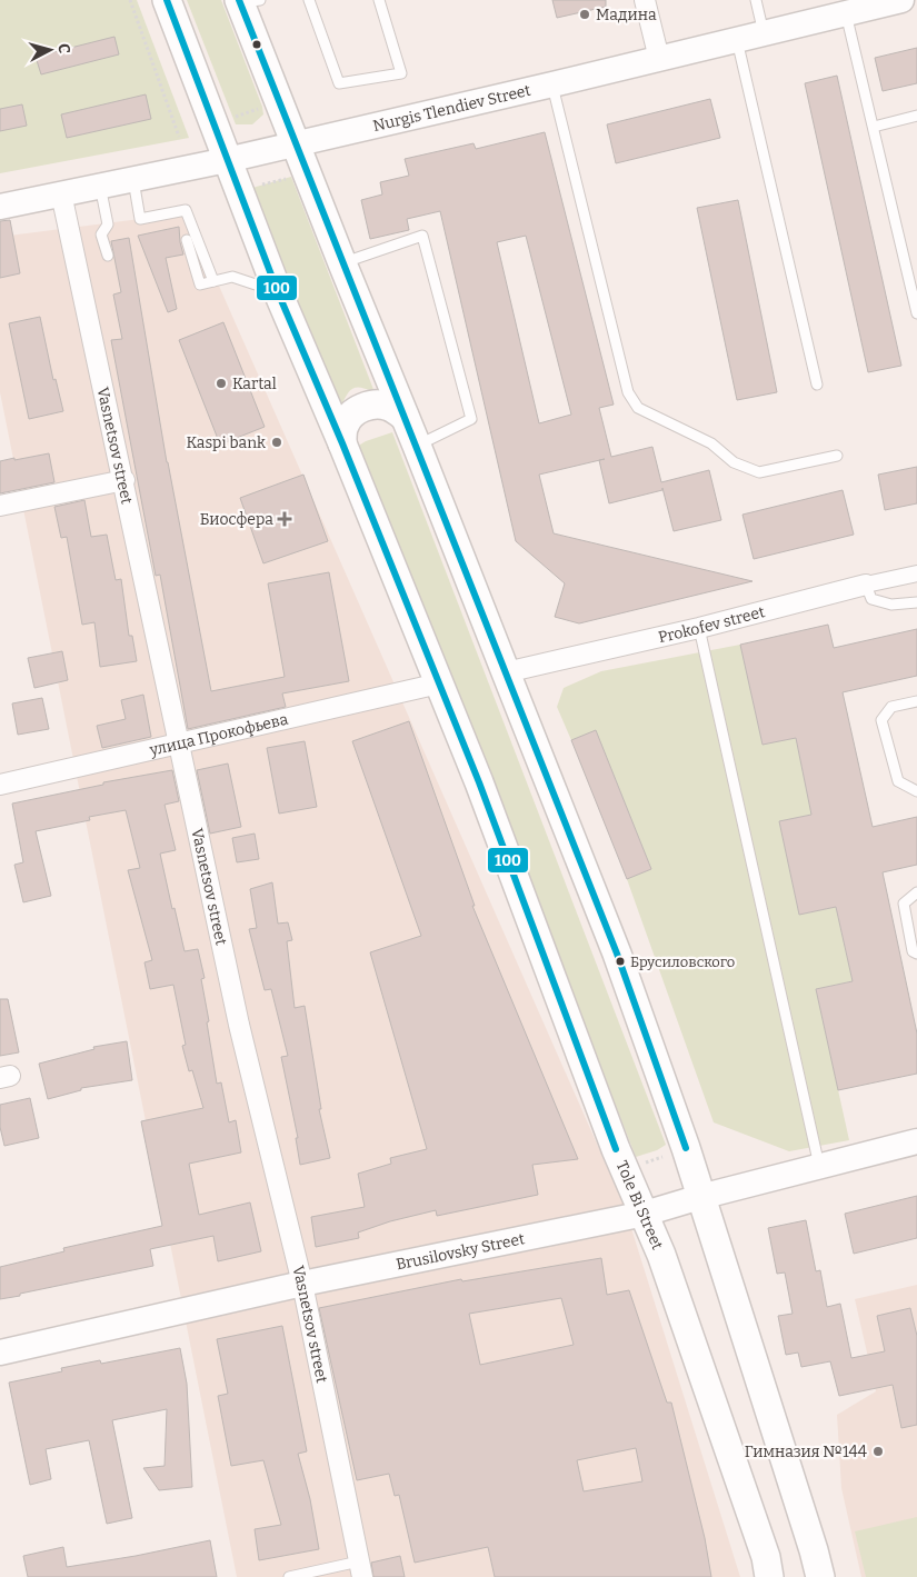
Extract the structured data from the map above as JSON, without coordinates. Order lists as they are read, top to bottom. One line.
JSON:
{"streets":{"main road":["Tole Bi Street"],"street":["Nurgis Tlendiev Street","Vasnetsov street","Prokofev street","улица Прокофьева","Brusilovsky Street"]},"crossings":[["Nurgis Tlendiev Street","Vasnetsov street"],["Nurgis Tlendiev Street","Tole Bi Street"],["Vasnetsov street","улица Прокофьева"],["Vasnetsov street","Brusilovsky Street"],["улица Прокофьева","Tole Bi Street"],["Tole Bi Street","Brusilovsky Street"]],"places":{"other":["Мадина","Kartal","Kaspi bank","Брусиловского","Гимназия №144"],"health":["Биосфера"]},"lines":["transit line 100"],"north":"right"}
